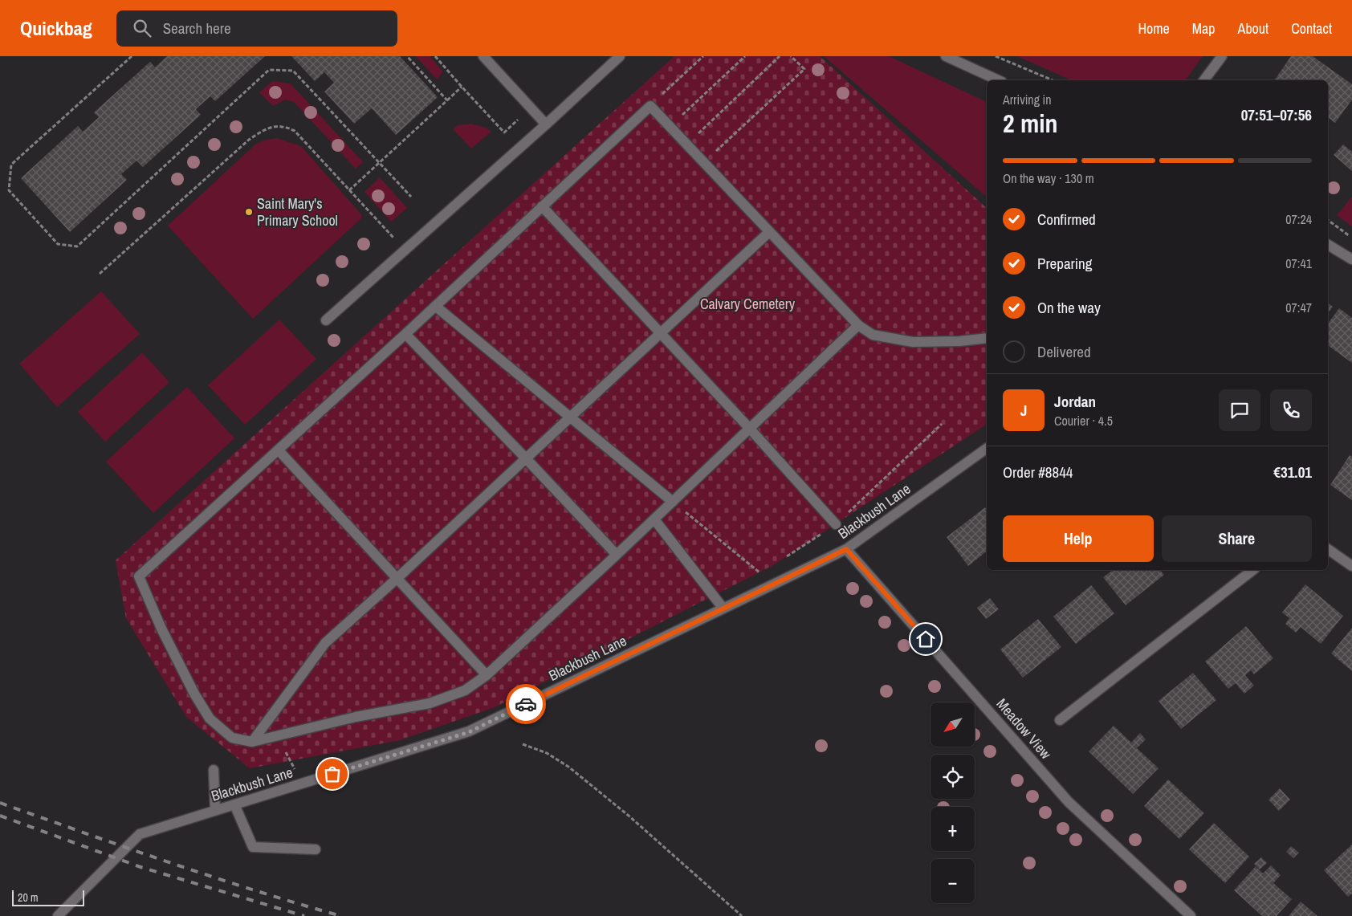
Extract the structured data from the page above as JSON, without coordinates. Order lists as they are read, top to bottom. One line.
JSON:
{"streets":{"street":["Blackbush Lane","Meadow View"]},"crossings":[["Blackbush Lane","Meadow View"]],"parks":["Calvary Cemetery"],"places":["Saint Mary's Primary School"],"scale_bar":"20 m","north":"bottom left","page":{"header":"Quickbag","search":"Search here","nav":["Home","Map","About","Contact"],"heading":["2 min","Arriving in","07:51–07:56"],"panel":["Jordan","Courier · 4.5","Order #8844","€31.01"],"bar":"On the way · 130 m","list":[["Confirmed","07:24"],["Preparing","07:41"],["On the way","07:47"],"Delivered"],"round":"J","buttons":["Help","Share"],"map_buttons":["+","−"],"scale":"20 m"}}
